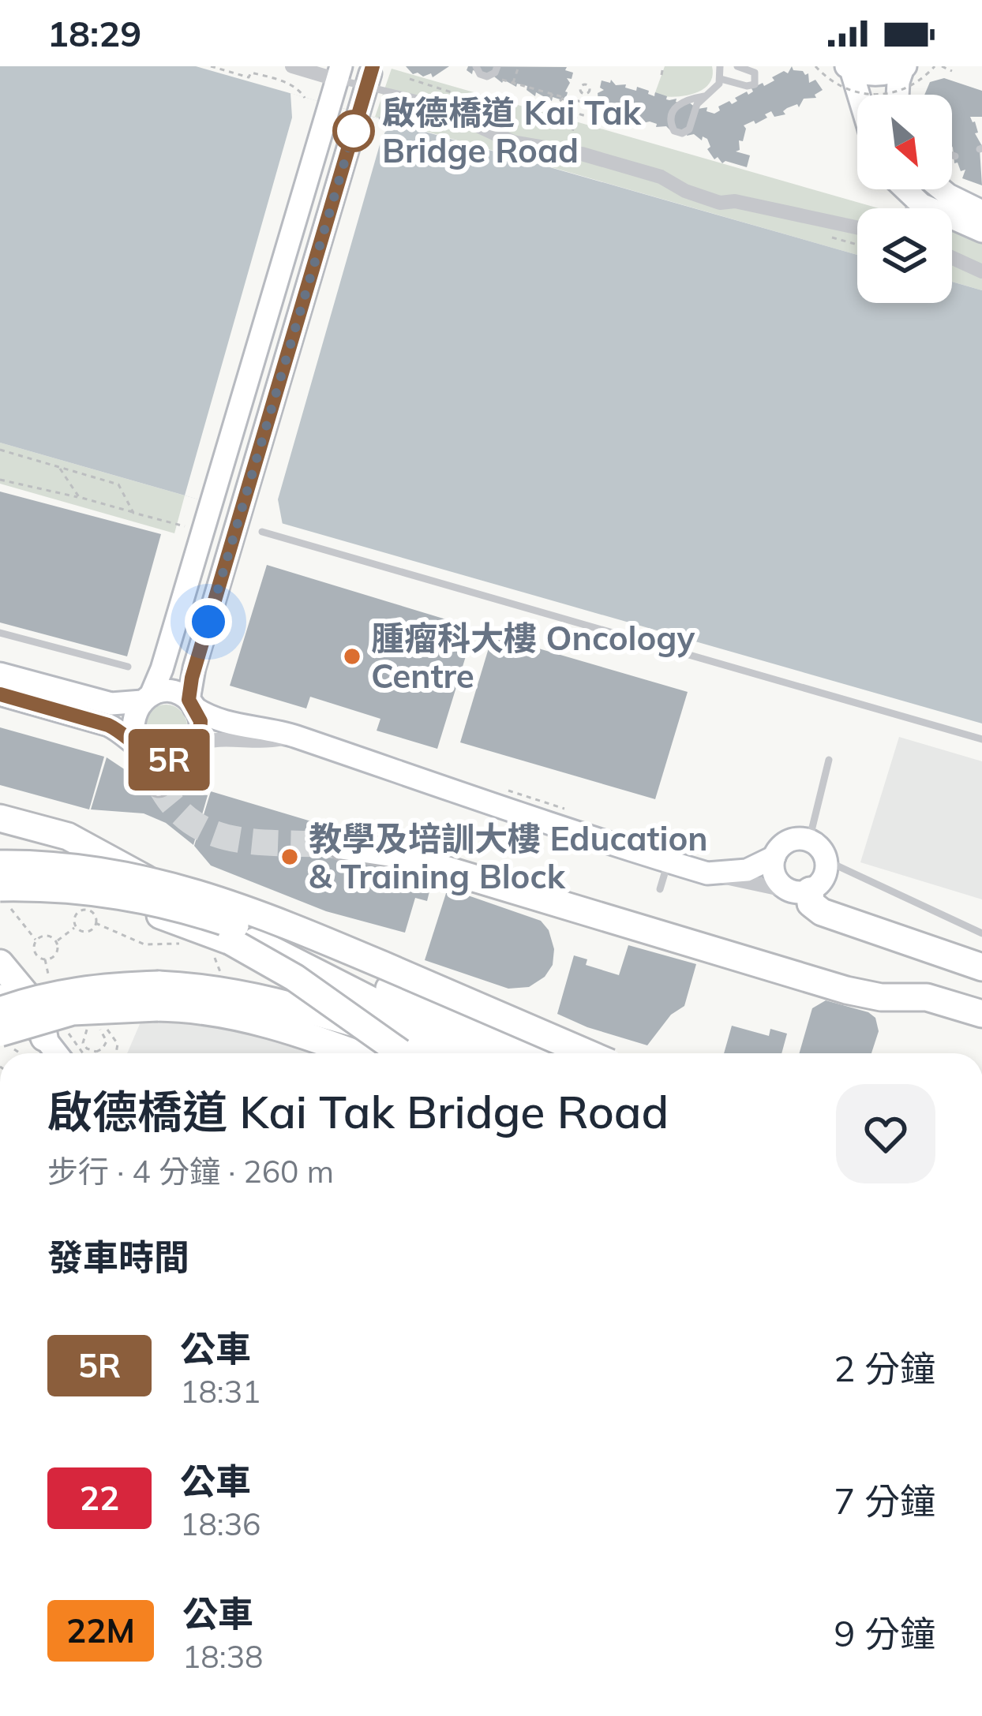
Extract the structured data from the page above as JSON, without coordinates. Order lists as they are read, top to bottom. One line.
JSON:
{"places":["啟德橋道 Kai Tak Bridge Road","腫瘤科大樓 Oncology Centre","教學及培訓大樓 Education & Training Block"],"lines":["bus line 5R"],"north":"bottom right","page":{"status":"18:29","on_map":"5R","heading":[["啟德橋道 Kai Tak Bridge Road","步行 · 4 分鐘 · 260 m"],"發車時間"],"list":[{"mark":"5R","name":"公車","note":"18:31","value":"2 分鐘"},{"mark":"22","name":"公車","note":"18:36","value":"7 分鐘"},{"mark":"22M","name":"公車","note":"18:38","value":"9 分鐘"}]}}
